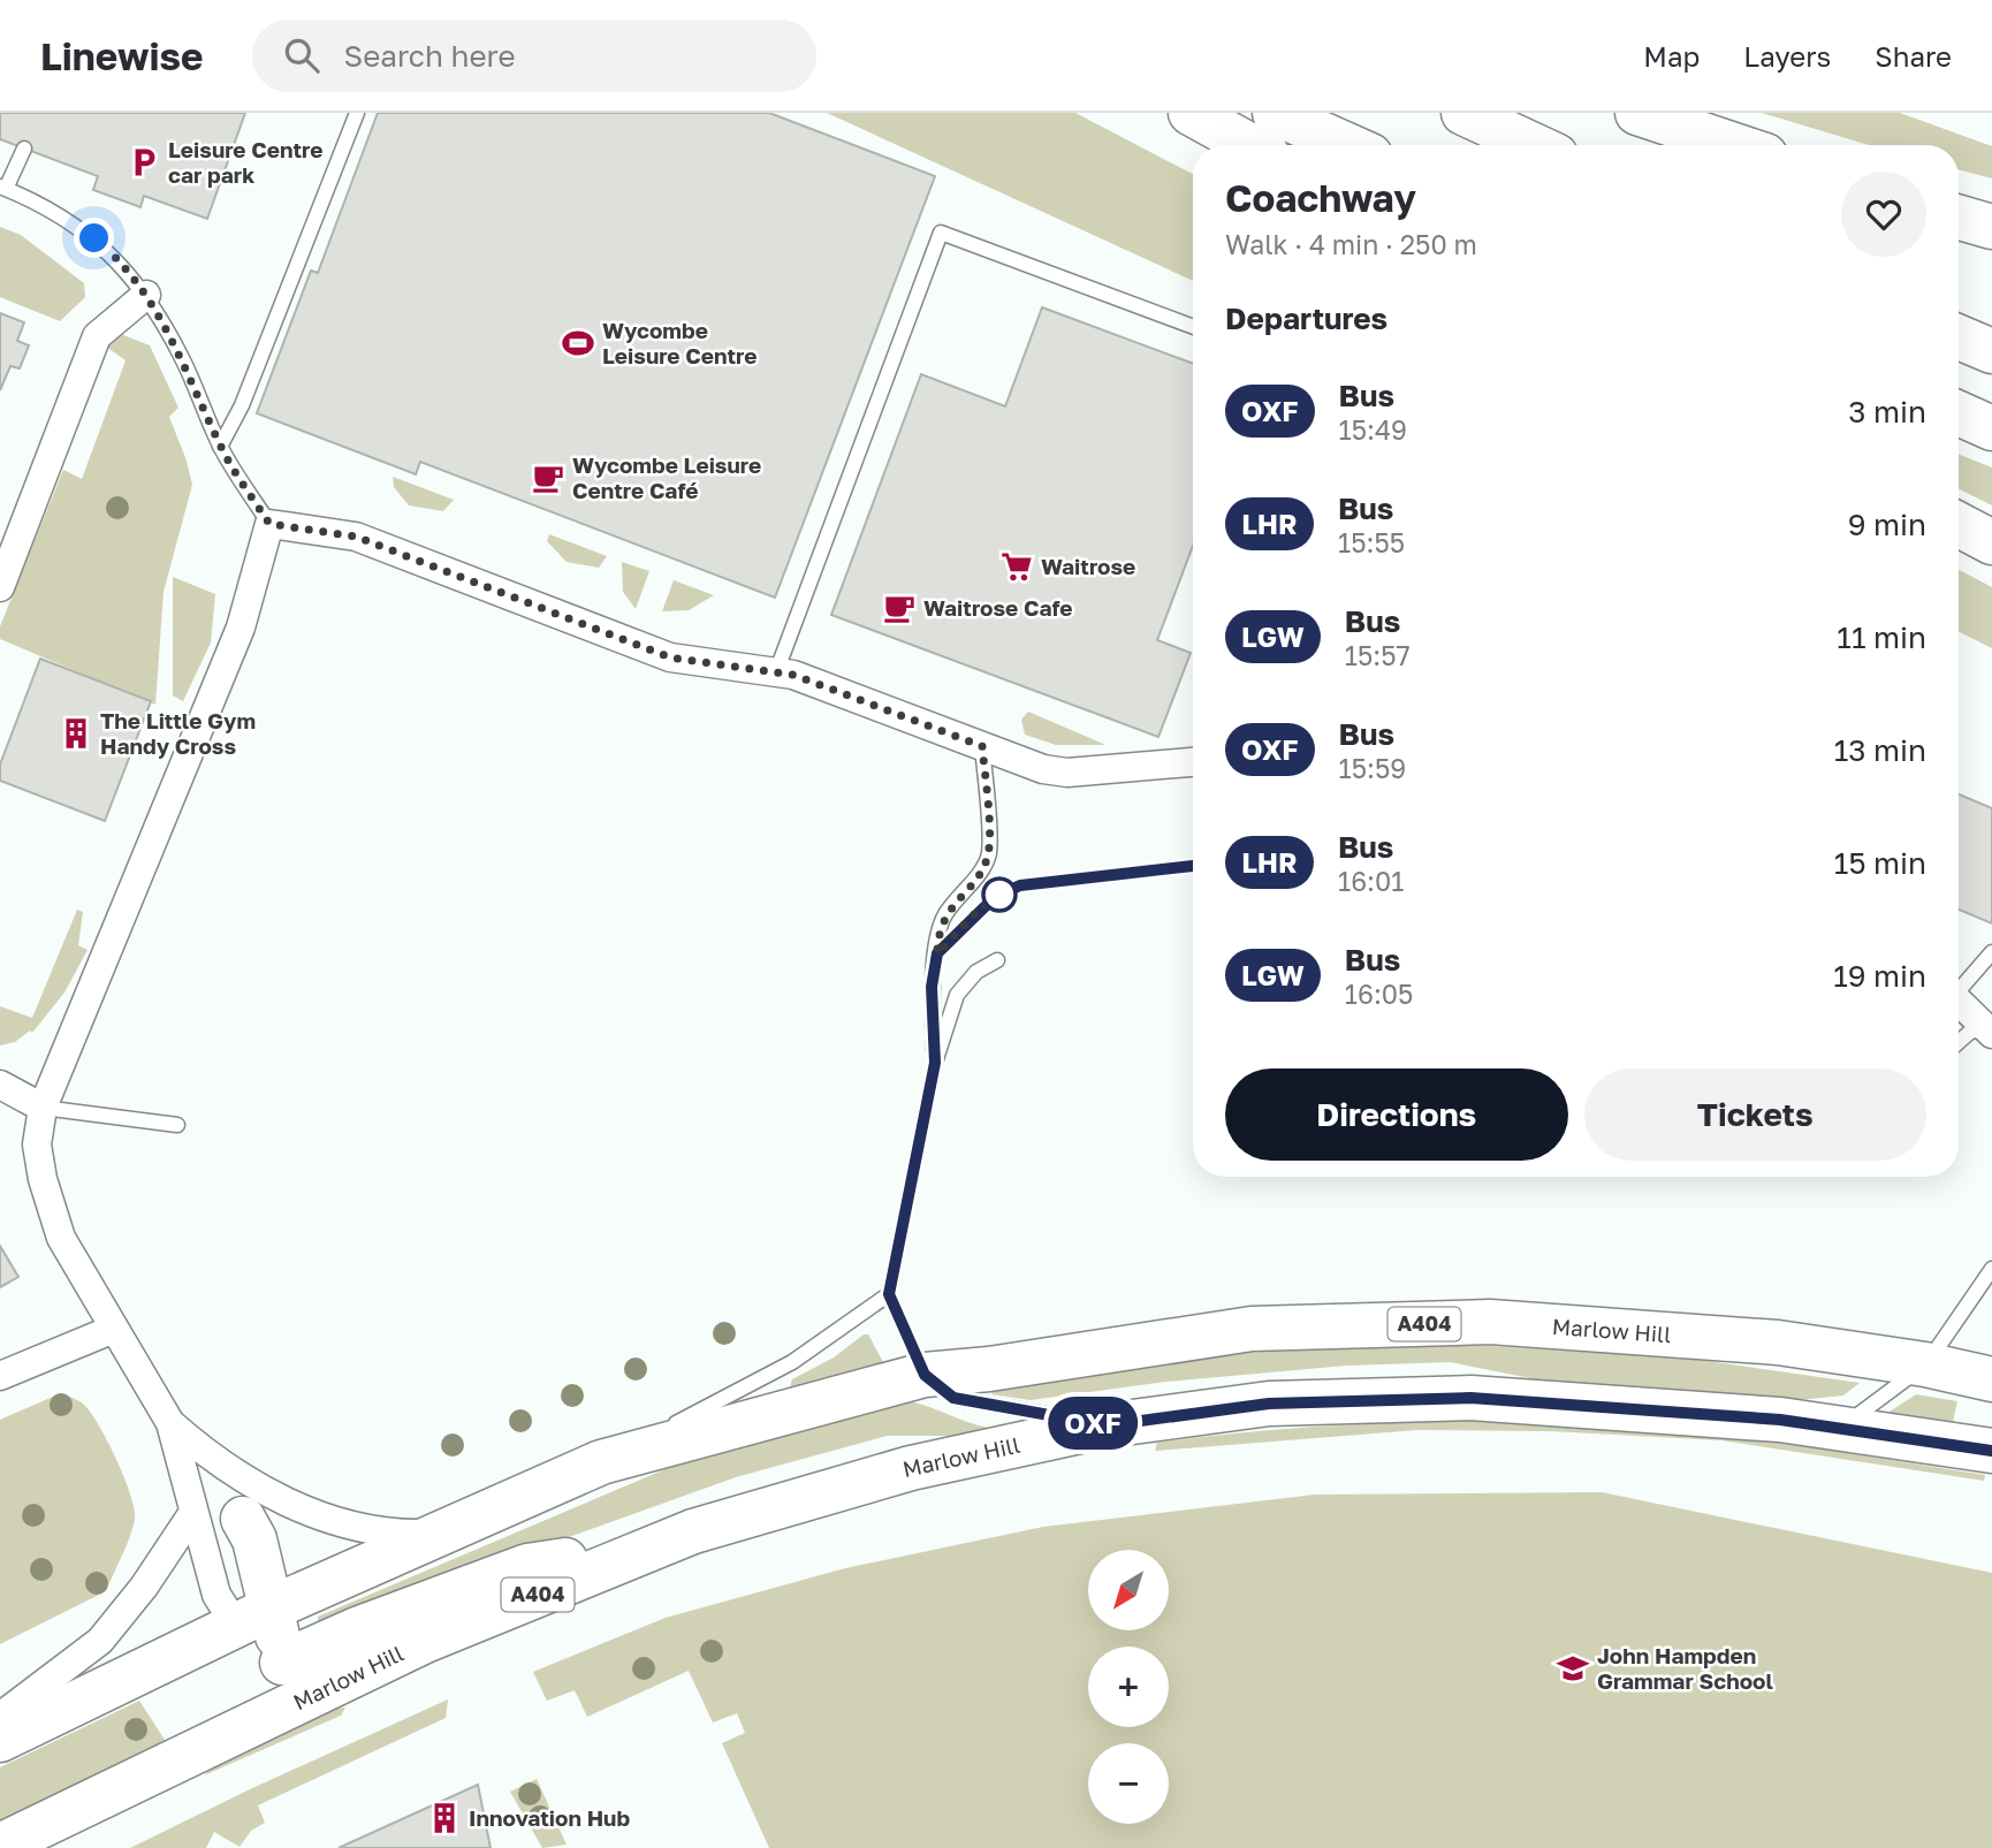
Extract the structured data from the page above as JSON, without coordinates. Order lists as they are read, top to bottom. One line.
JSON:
{"streets":{"main road":["A404","Marlow Hill"]},"crossings":[["A404","Marlow Hill"]],"places":{"parking":["Leisure Centre car park"],"sports":["Wycombe Leisure Centre"],"cafe":["Wycombe Leisure Centre Café","Waitrose Cafe"],"supermarket":["Waitrose"],"building":["The Little Gym Handy Cross","Innovation Hub"],"school or university":["John Hampden Grammar School"]},"lines":["bus line OXF"],"north":"bottom left","page":{"header":"Linewise","search":"Search here","nav":["Map","Layers","Share"],"on_map":"OXF","heading":[["Coachway","Walk · 4 min · 250 m"],"Departures"],"list":[{"mark":"OXF","name":"Bus","note":"15:49","value":"3 min"},{"mark":"LHR","name":"Bus","note":"15:55","value":"9 min"},{"mark":"LGW","name":"Bus","note":"15:57","value":"11 min"},{"mark":"OXF","name":"Bus","note":"15:59","value":"13 min"},{"mark":"LHR","name":"Bus","note":"16:01","value":"15 min"},{"mark":"LGW","name":"Bus","note":"16:05","value":"19 min"}],"buttons":["Directions","Tickets"],"map_buttons":["+","−"]}}
